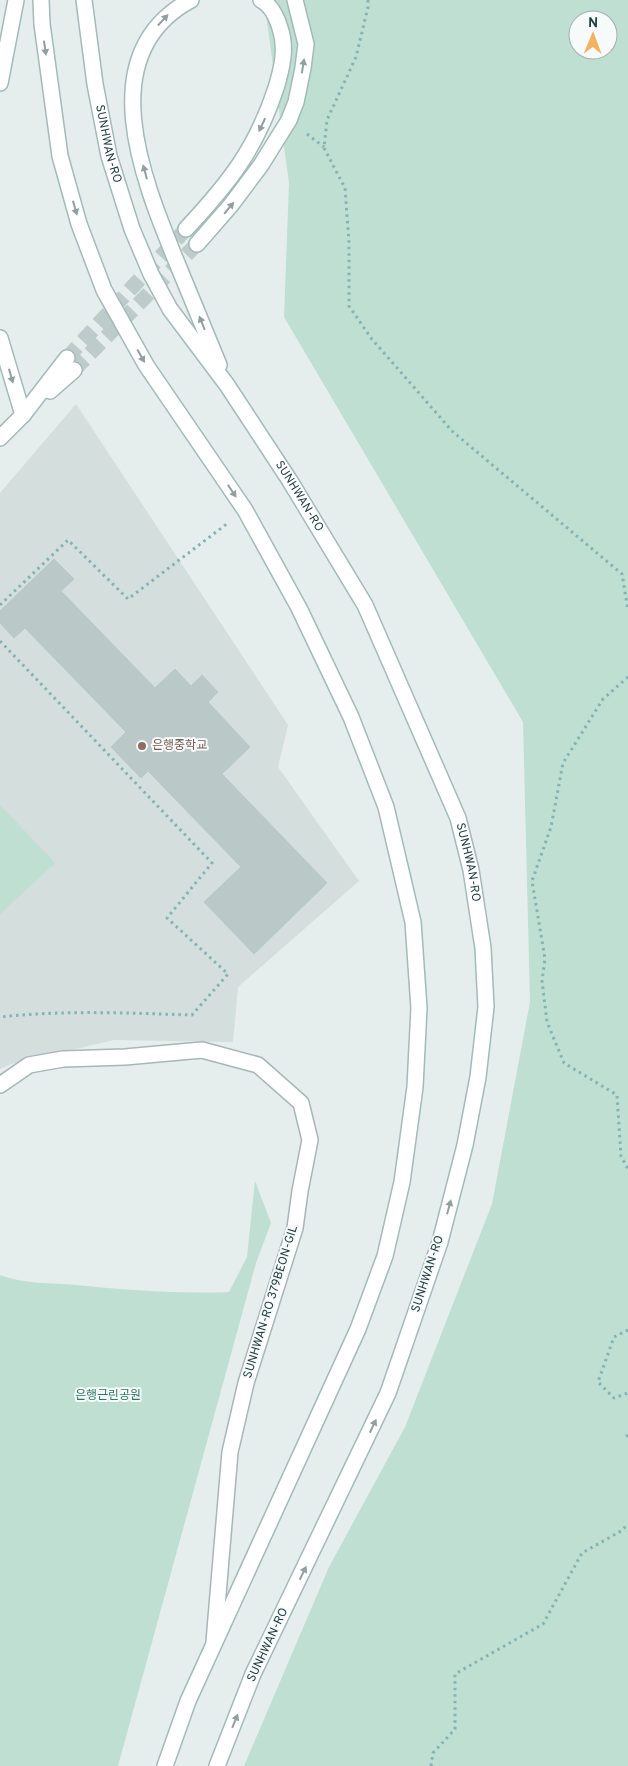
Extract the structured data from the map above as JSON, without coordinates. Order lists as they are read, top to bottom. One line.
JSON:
{"streets":{"main road":["SUNHWAN-RO","SUNHWAN-RO 379BEON-GIL"]},"parks":["은행근린공원"],"places":["은행중학교"],"north":"top"}
